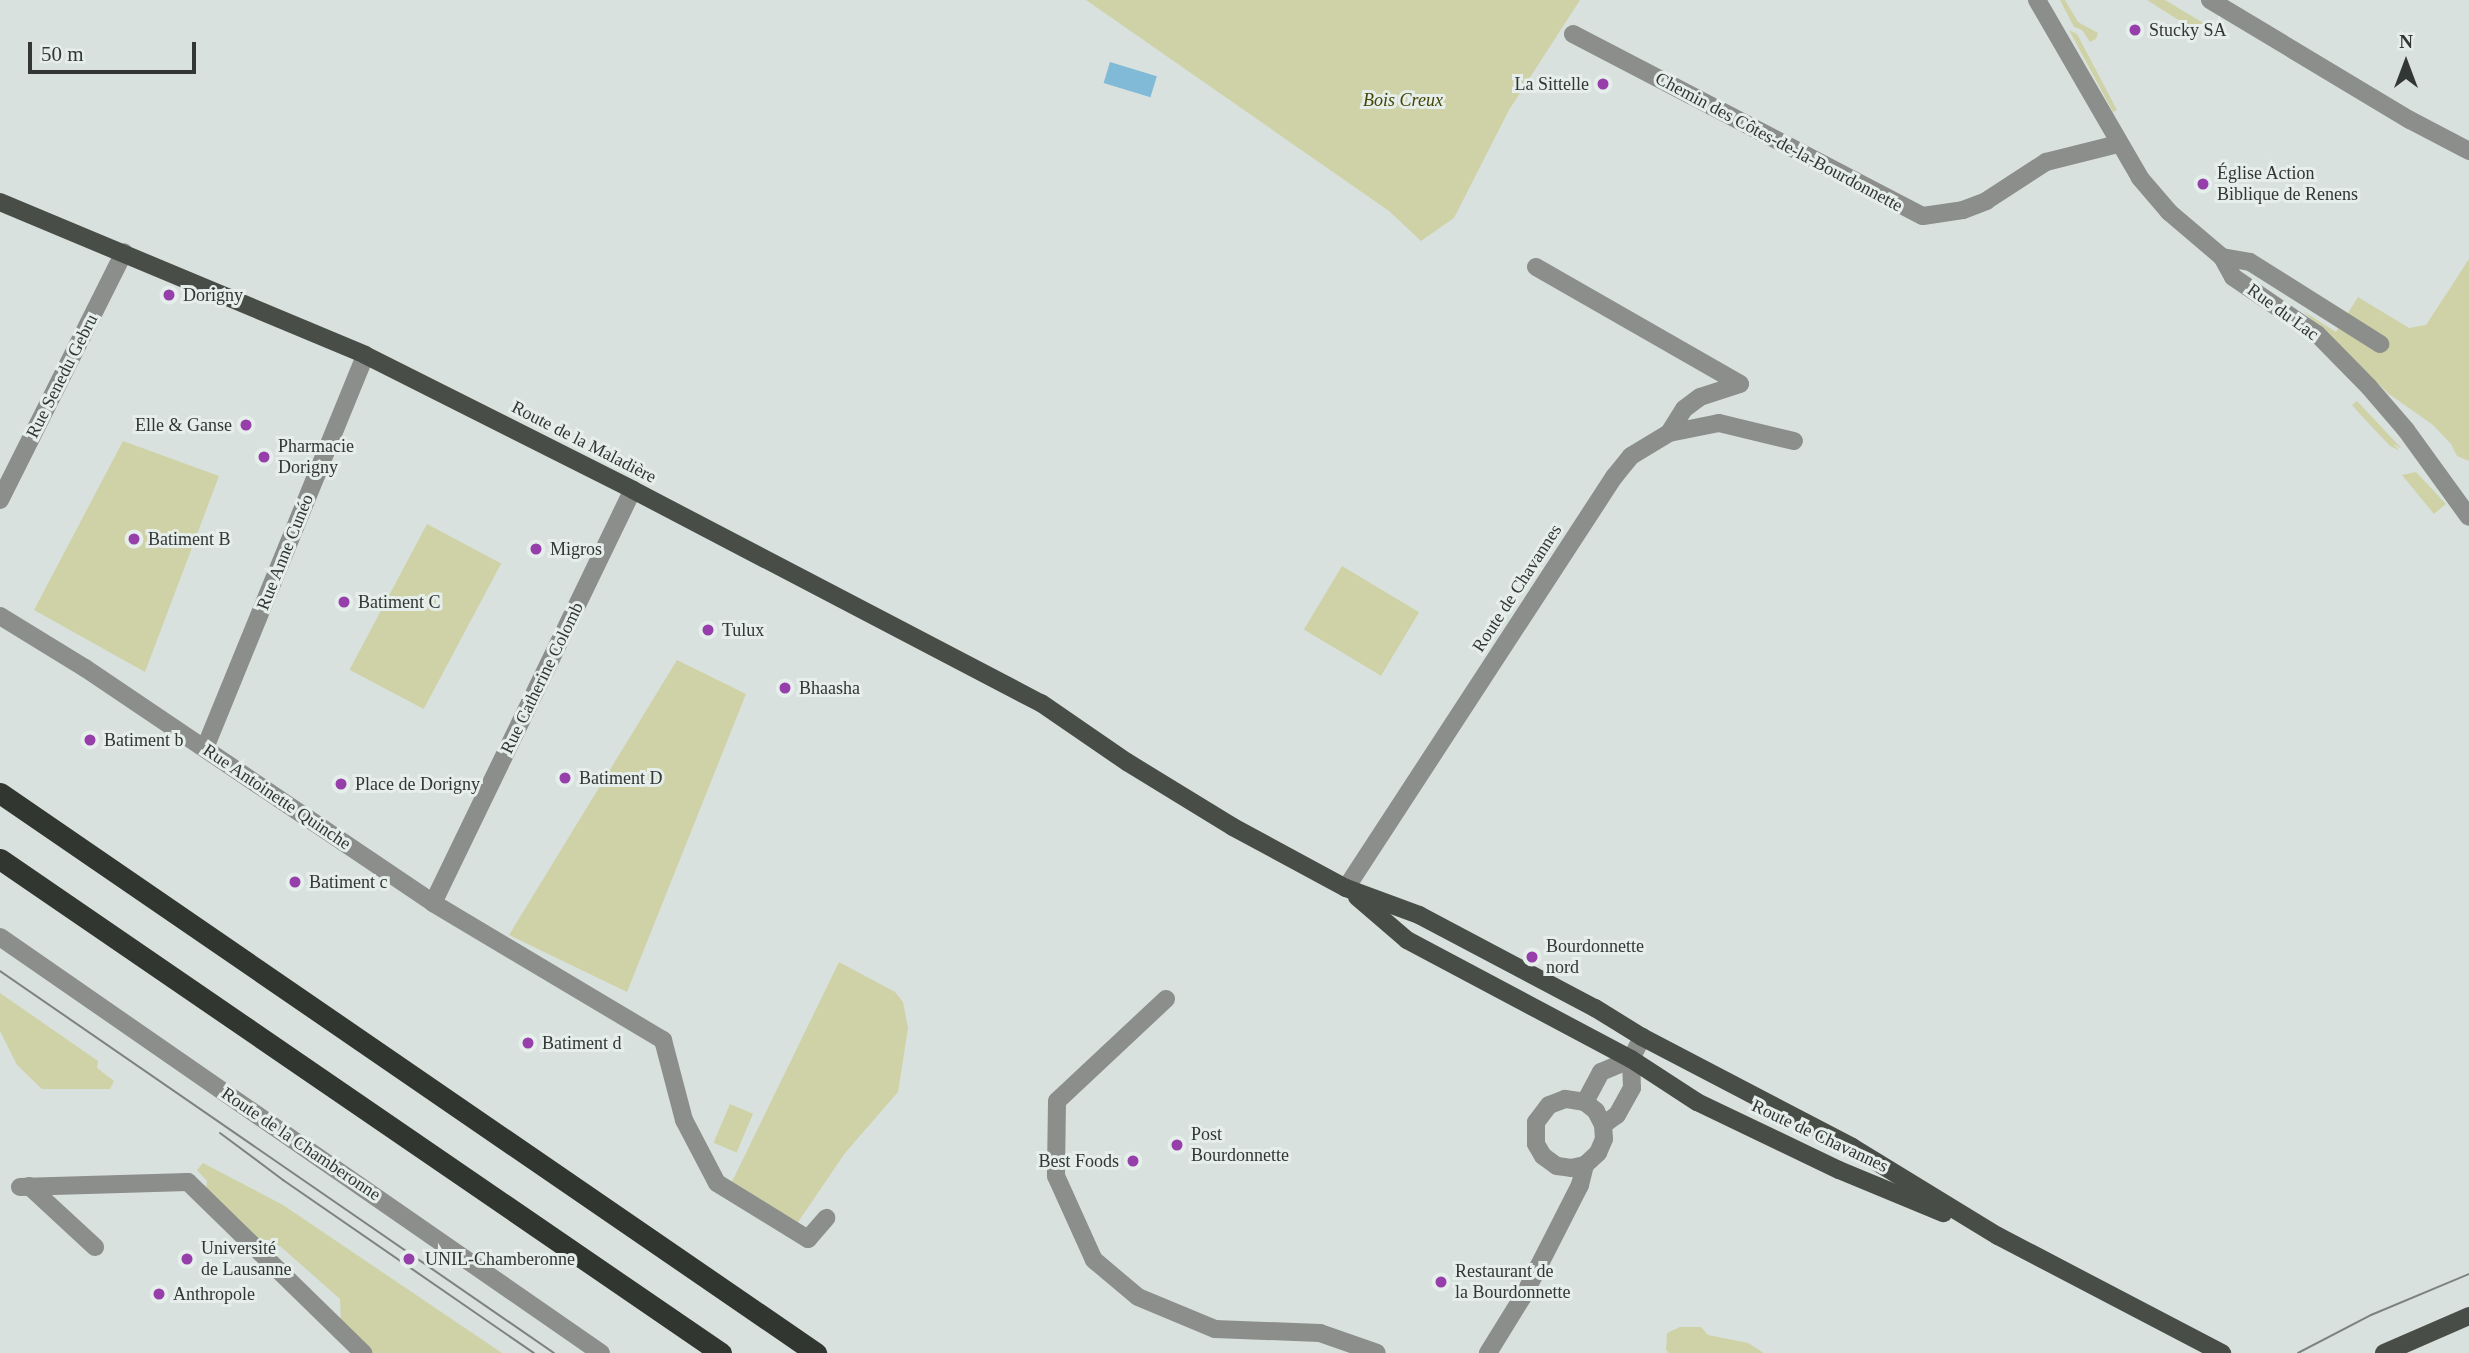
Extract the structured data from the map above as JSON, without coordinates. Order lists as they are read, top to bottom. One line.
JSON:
{"streets":{"main road":["Route de la Maladière","Route de Chavannes"],"street":["Chemin des Côtes-de-la-Bourdonnette","Rue du Lac","Rue Senedu Gebru","Rue Anne Cunéo","Rue Catherine Colomb","Rue Antoinette Quinche","Route de la Chamberonne"]},"crossings":[["Chemin des Côtes-de-la-Bourdonnette","Rue du Lac"],["Rue Senedu Gebru","Route de la Maladière"],["Route de la Maladière","Rue Anne Cunéo"],["Route de la Maladière","Route de Chavannes"],["Route de la Maladière","Rue Catherine Colomb"],["Rue Anne Cunéo","Rue Antoinette Quinche"],["Rue Catherine Colomb","Rue Antoinette Quinche"]],"parks":["Bois Creux"],"places":["Stucky SA","La Sittelle","Église Action Biblique de Renens","Dorigny","Elle & Ganse","Pharmacie Dorigny","Batiment B","Migros","Batiment C","Tulux","Bhaasha","Batiment b","Batiment D","Place de Dorigny","Batiment c","Bourdonnette nord","Batiment d","Post Bourdonnette","Best Foods","Université de Lausanne","UNIL-Chamberonne","Restaurant de la Bourdonnette","Anthropole"],"scale_bar":"50 m","north":"top"}
